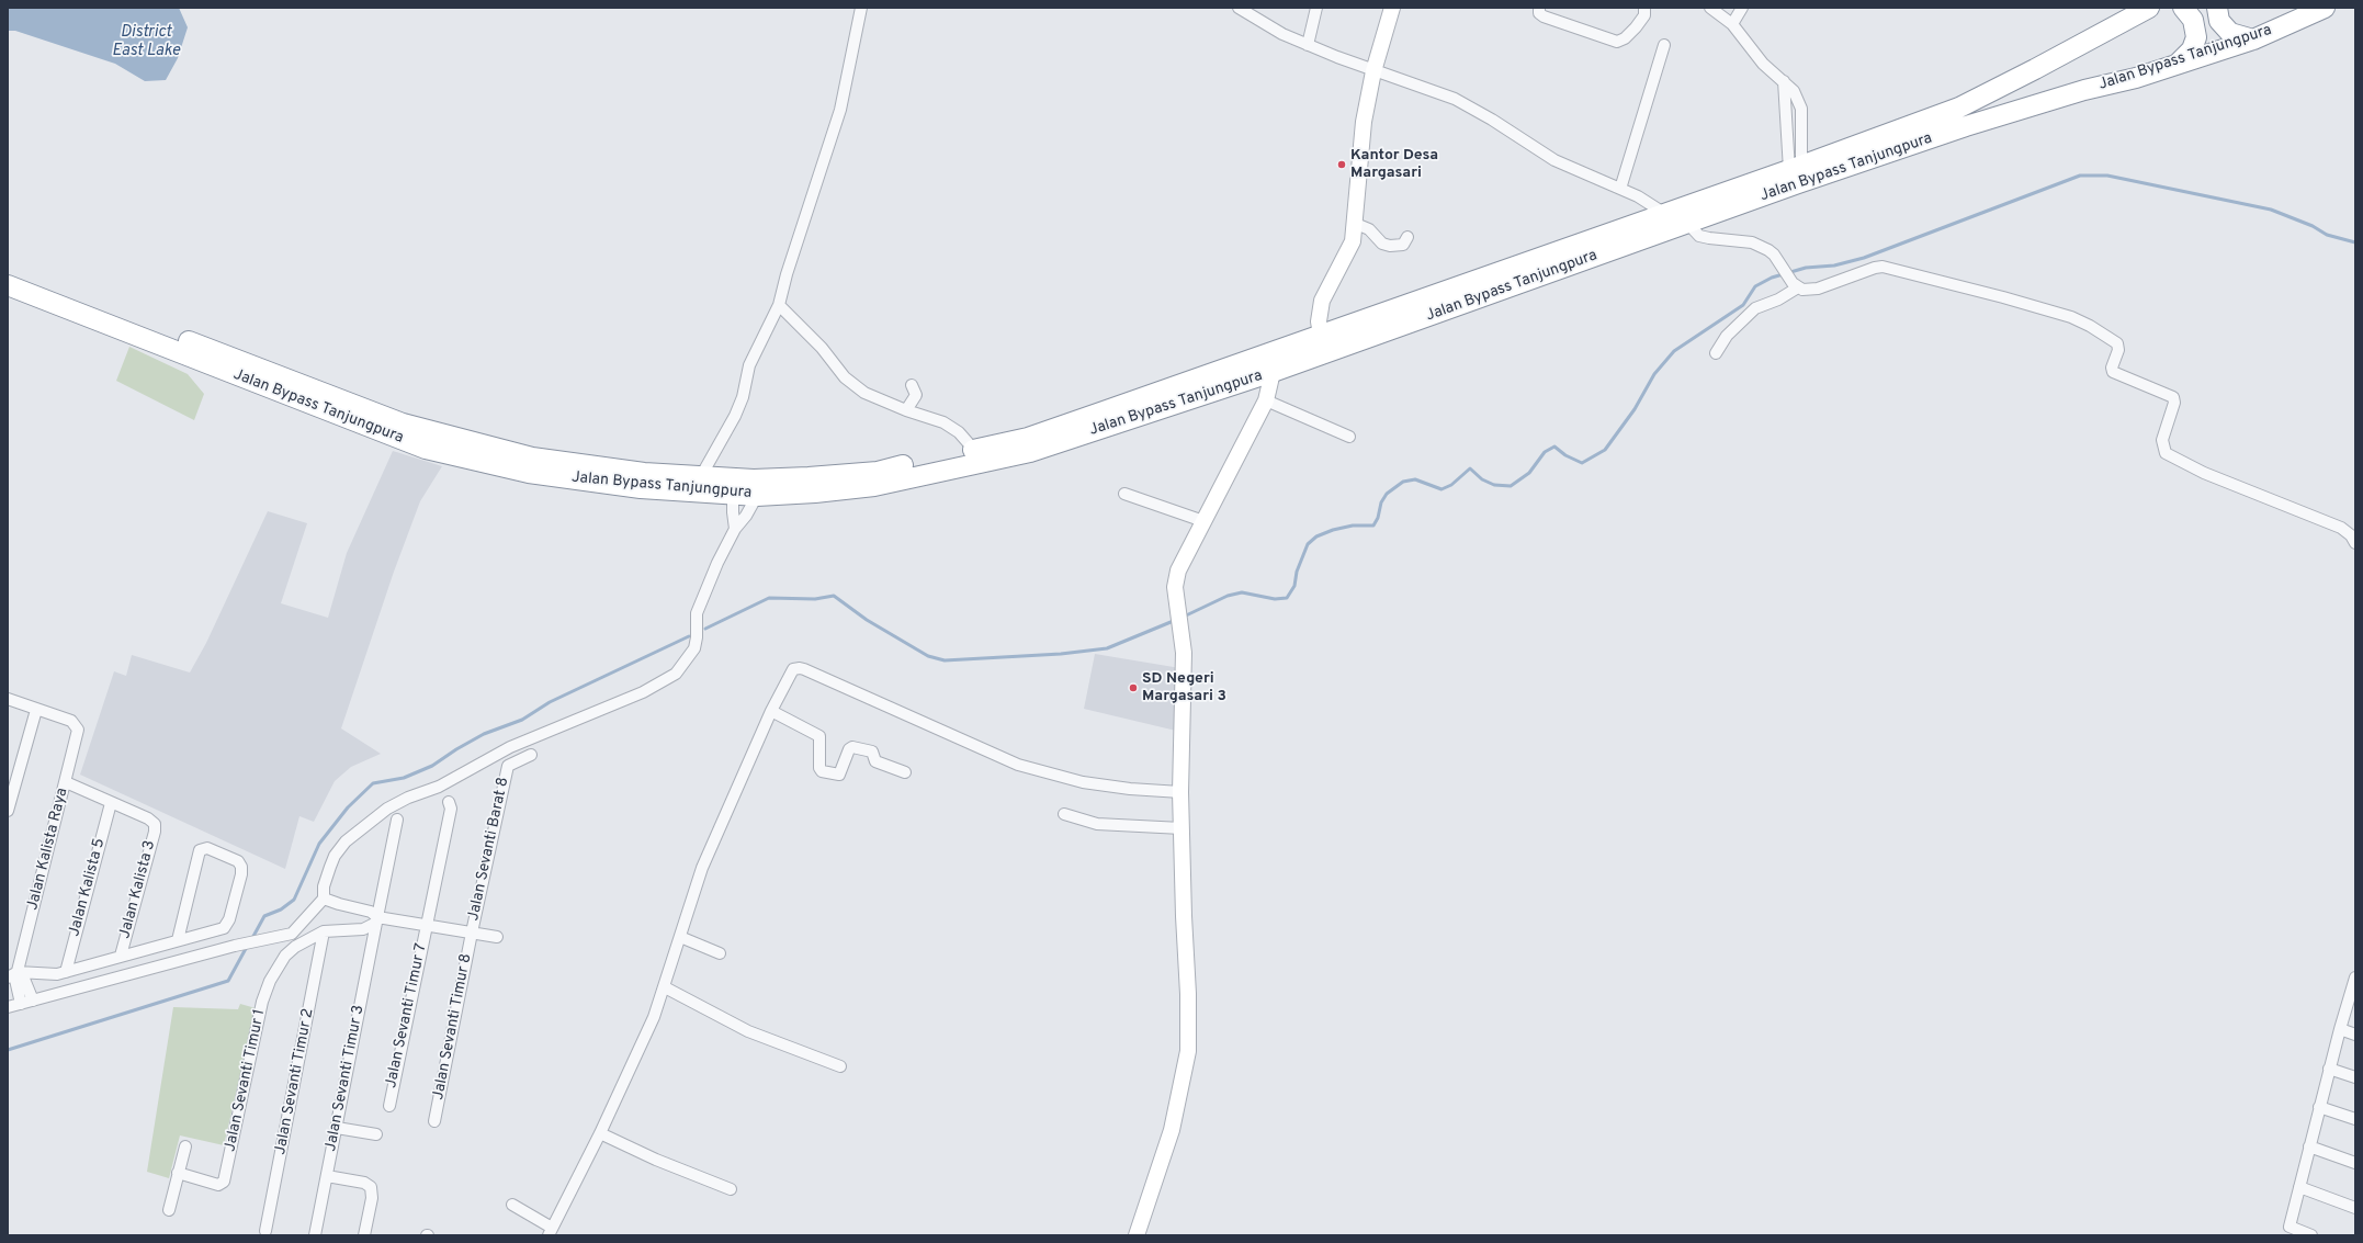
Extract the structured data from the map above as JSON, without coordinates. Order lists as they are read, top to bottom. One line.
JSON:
{"streets":{"highway":["Jalan Bypass Tanjungpura"],"street":["Jalan Kalista Raya","Jalan Sevanti Barat 8","Jalan Kalista 5","Jalan Kalista 3","Jalan Sevanti Timur 7","Jalan Sevanti Timur 8","Jalan Sevanti Timur 3","Jalan Sevanti Timur 1","Jalan Sevanti Timur 2"]},"crossings":[["Jalan Sevanti Barat 8","Jalan Sevanti Timur 8"],["Jalan Kalista 5","Jalan Kalista 3"],["Jalan Sevanti Timur 1","Jalan Sevanti Timur 2"]],"water":["District East Lake"],"places":["Kantor Desa Margasari","SD Negeri Margasari 3"]}
